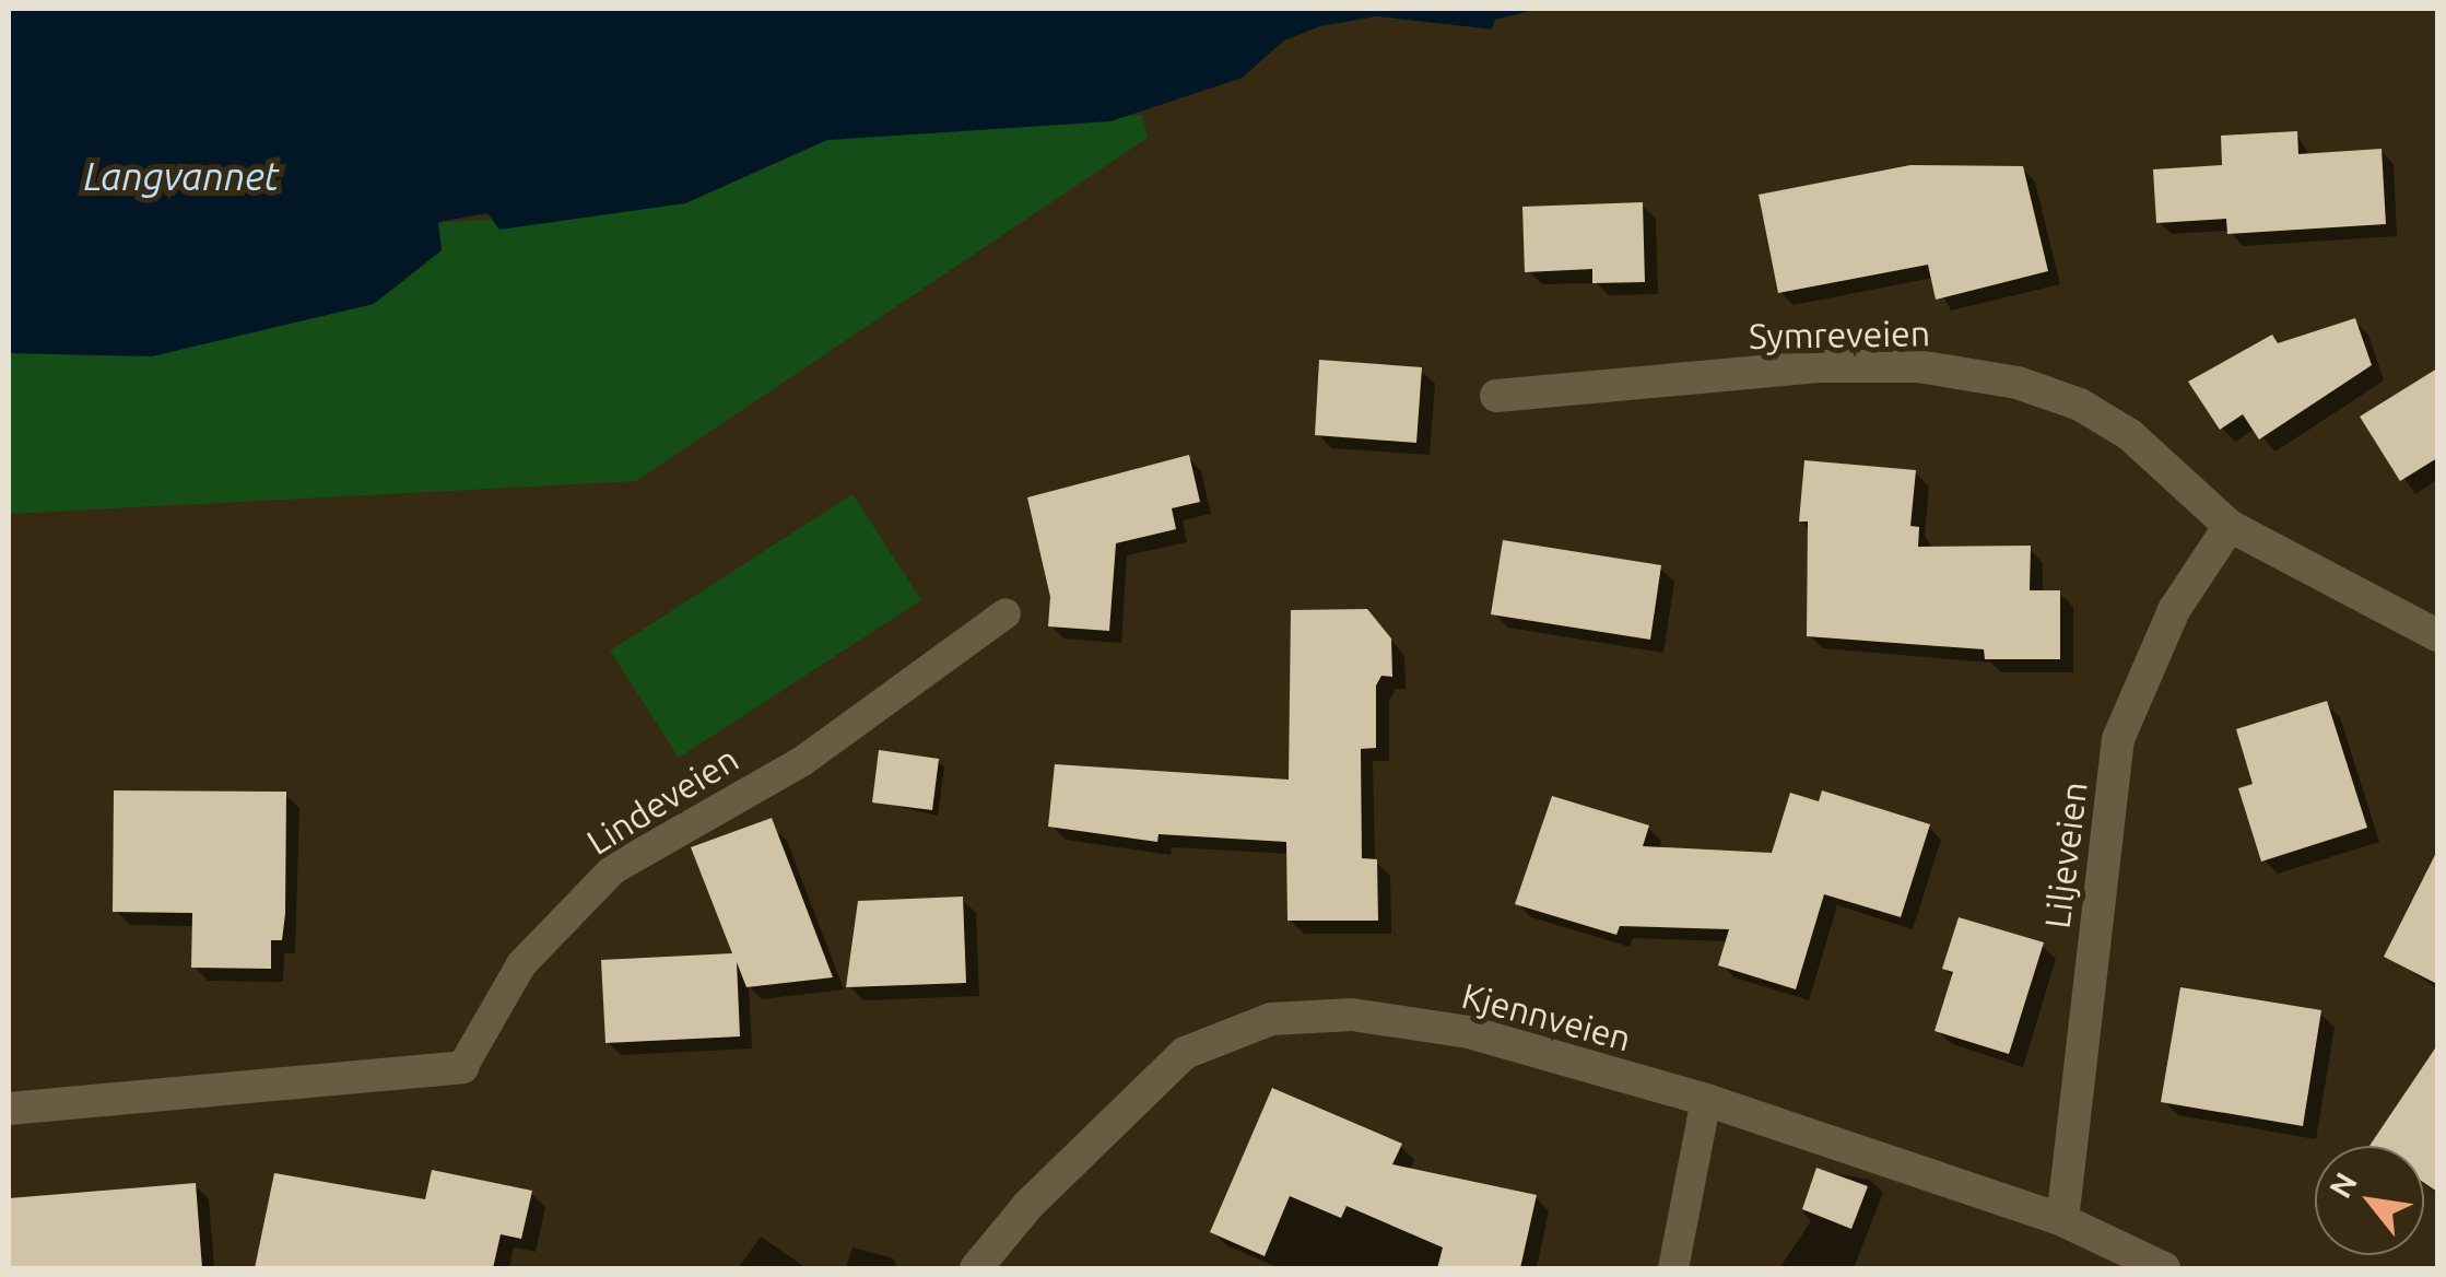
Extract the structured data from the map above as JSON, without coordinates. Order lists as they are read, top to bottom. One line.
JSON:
{"streets":{"street":["Symreveien","Lindeveien","Liljeveien","Kjennveien"]},"crossings":[["Symreveien","Liljeveien"],["Liljeveien","Kjennveien"]],"water":["Langvannet"],"north":"top left"}
